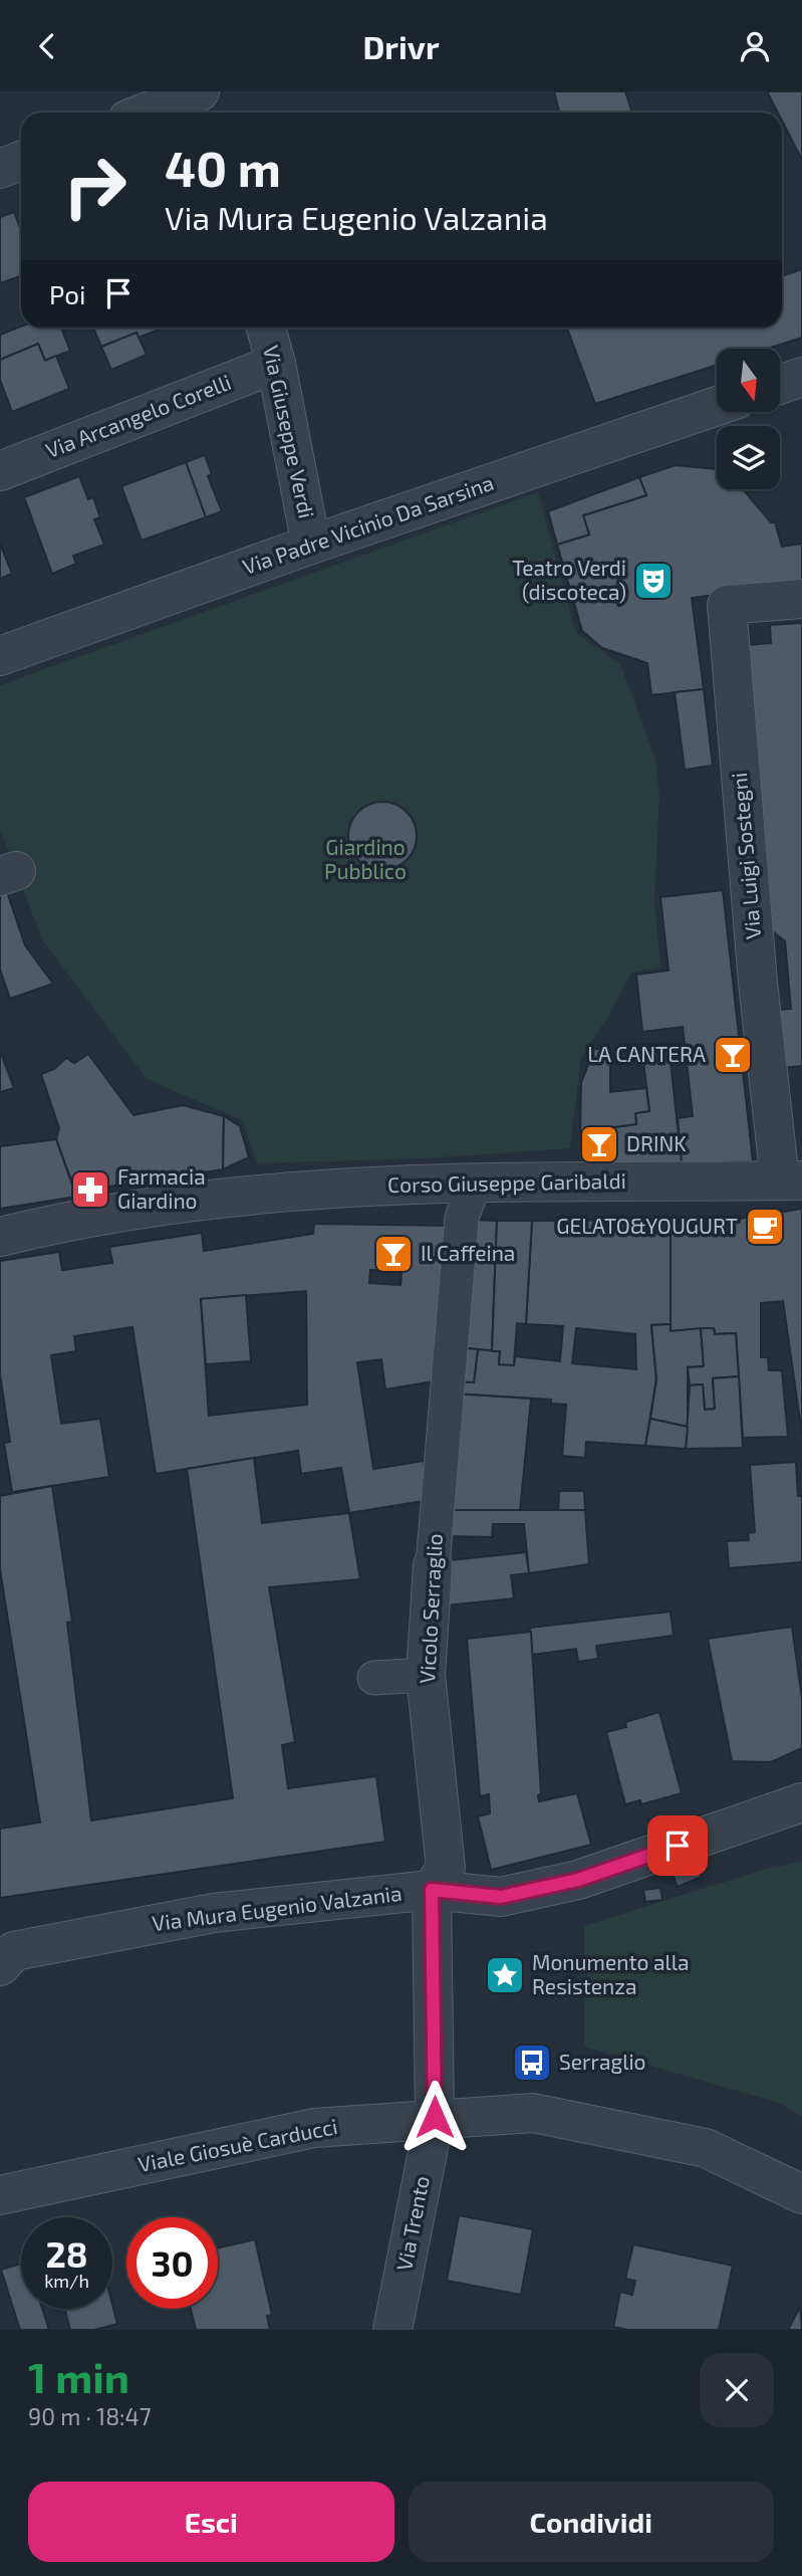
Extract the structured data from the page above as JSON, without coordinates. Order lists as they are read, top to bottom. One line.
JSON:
{"streets":{"street":["Via Arcangelo Corelli","Via Giuseppe Verdi","Via Padre Vicinio Da Sarsina","Via Luigi Sostegni","Corso Giuseppe Garibaldi","Vicolo Serraglio","Via Mura Eugenio Valzania","Viale Giosuè Carducci","Via Trento"]},"crossings":[["Via Arcangelo Corelli","Via Giuseppe Verdi"],["Via Giuseppe Verdi","Via Padre Vicinio Da Sarsina"],["Via Luigi Sostegni","Corso Giuseppe Garibaldi"],["Corso Giuseppe Garibaldi","Vicolo Serraglio"],["Vicolo Serraglio","Via Mura Eugenio Valzania"],["Vicolo Serraglio","Viale Giosuè Carducci"],["Vicolo Serraglio","Via Trento"],["Viale Giosuè Carducci","Via Trento"]],"parks":["Giardino Pubblico"],"places":{"theatre":["Teatro Verdi (discoteca)"],"bar":["LA CANTERA","DRINK","Il Caffeina"],"pharmacy":["Farmacia Giardino"],"cafe":["GELATO&YOUGURT"],"place":["Monumento alla Resistenza"],"bus stop":["Serraglio"]},"north":"bottom","page":{"header":"Drivr","turn":["40 m","Via Mura Eugenio Valzania"],"then":"Poi","speed":"28 km/h","limit":"30","heading":["1 min","90 m · 18:47"],"buttons":["Esci","Condividi"]}}
